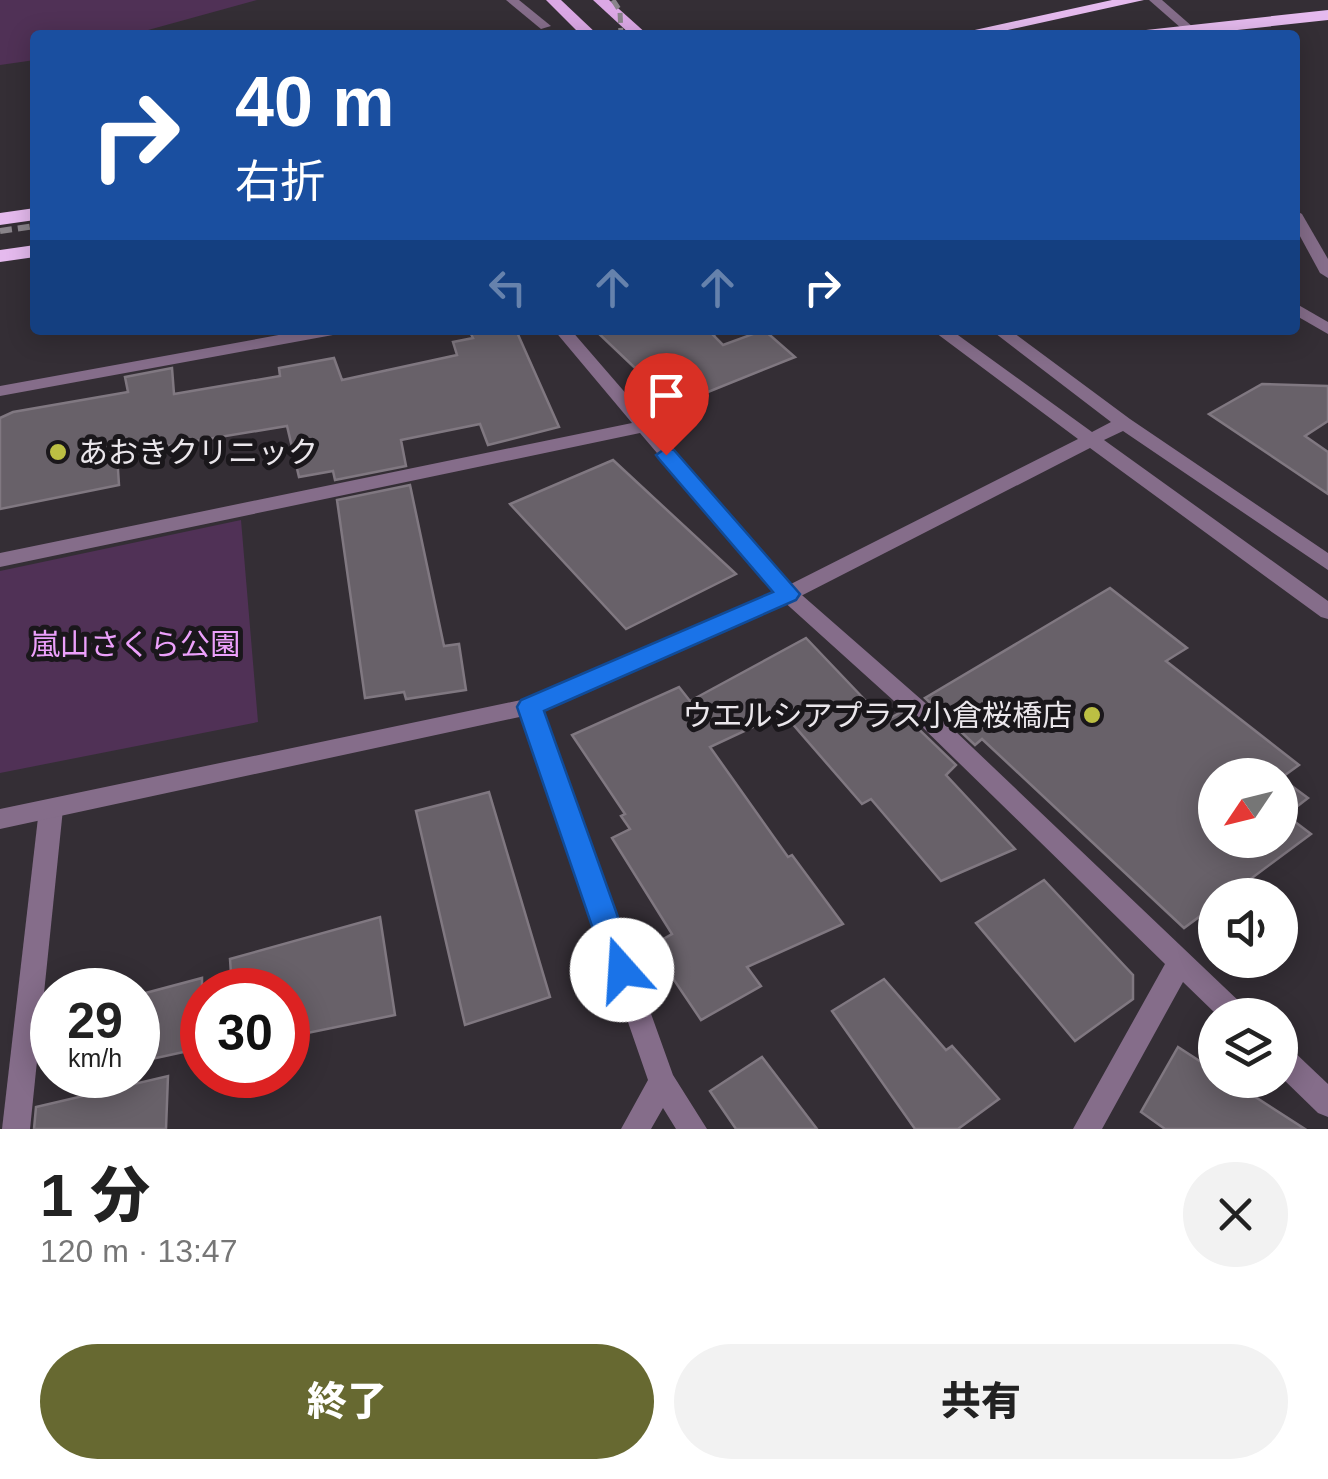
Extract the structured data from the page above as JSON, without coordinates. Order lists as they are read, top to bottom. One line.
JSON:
{"parks":["嵐山さくら公園"],"places":["あおきクリニック","ウエルシアプラス小倉桜橋店"],"north":"bottom left","page":{"turn":["40 m","右折"],"speed":"29 km/h","limit":"30","heading":["1 分","120 m · 13:47"],"buttons":["終了","共有"]}}
